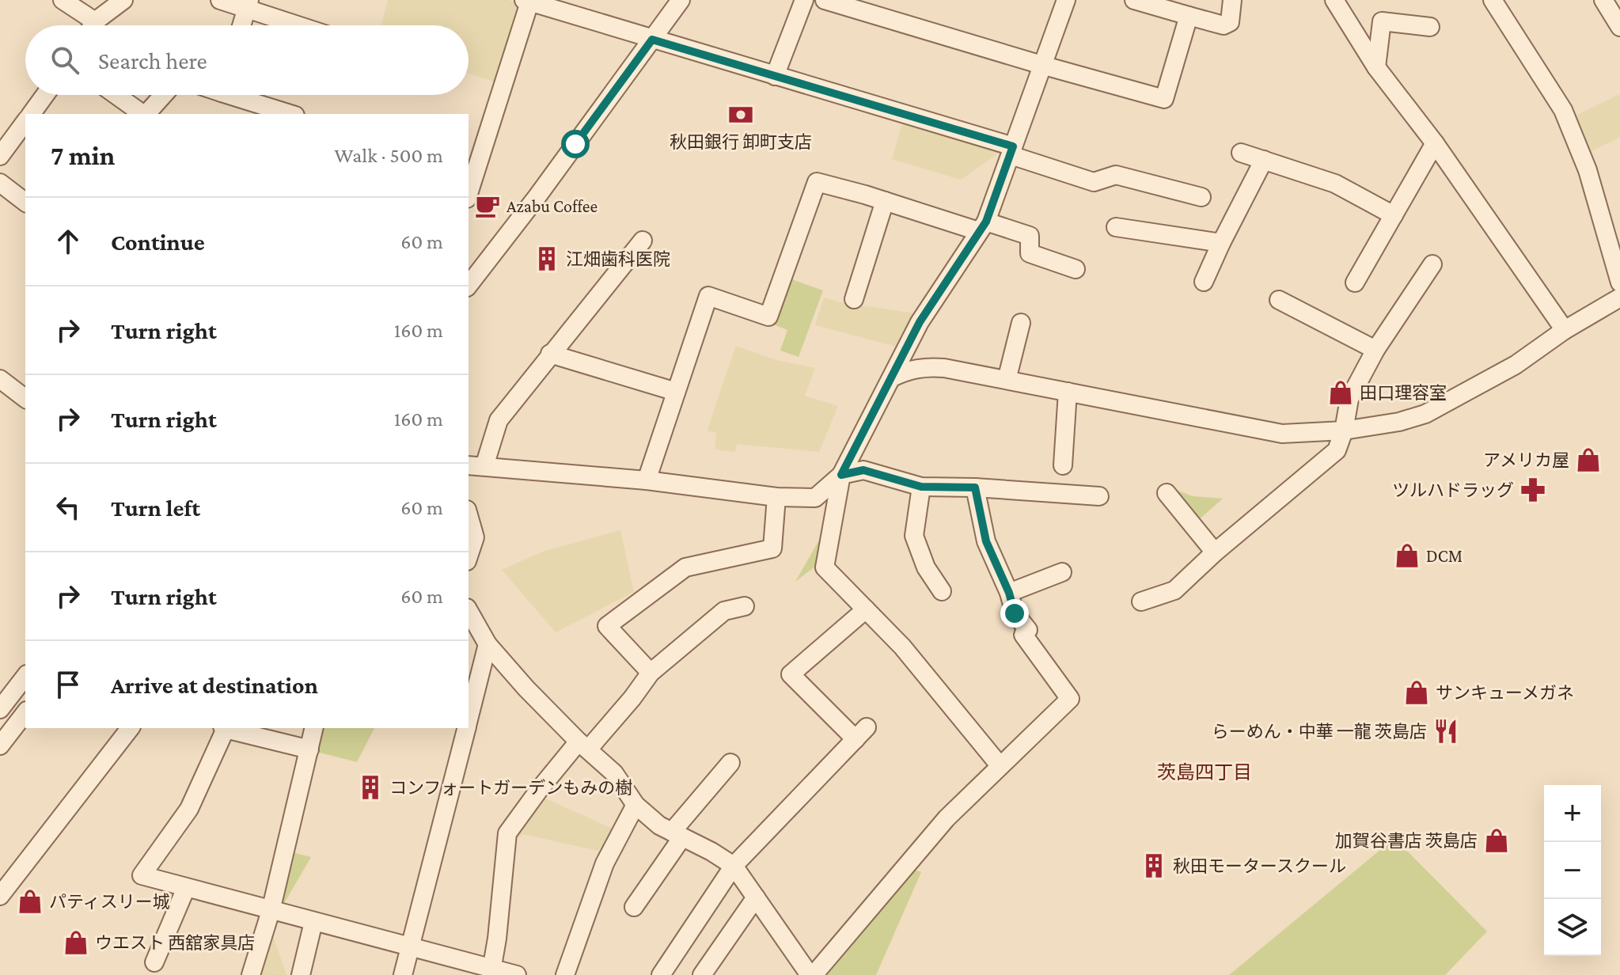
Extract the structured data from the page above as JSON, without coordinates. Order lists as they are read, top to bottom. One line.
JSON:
{"districts":["茨島四丁目"],"places":{"bank":["秋田銀行 卸町支店"],"cafe":["Azabu Coffee"],"building":["江畑歯科医院","コンフォートガーデンもみの樹","秋田モータースクール"],"shop":["田口理容室","アメリカ屋","DCM","サンキューメガネ","加賀谷書店 茨島店","パティスリー城","ウエスト 西舘家具店"],"pharmacy":["ツルハドラッグ"],"restaurant":["らーめん・中華 一龍 茨島店"]},"page":{"search":"Search here","heading":["7 min","Walk · 500 m"],"list":[["Continue","60 m"],["Turn right","160 m"],["Turn right","160 m"],["Turn left","60 m"],["Turn right","60 m"],"Arrive at destination"],"map_buttons":["+","−"]}}
